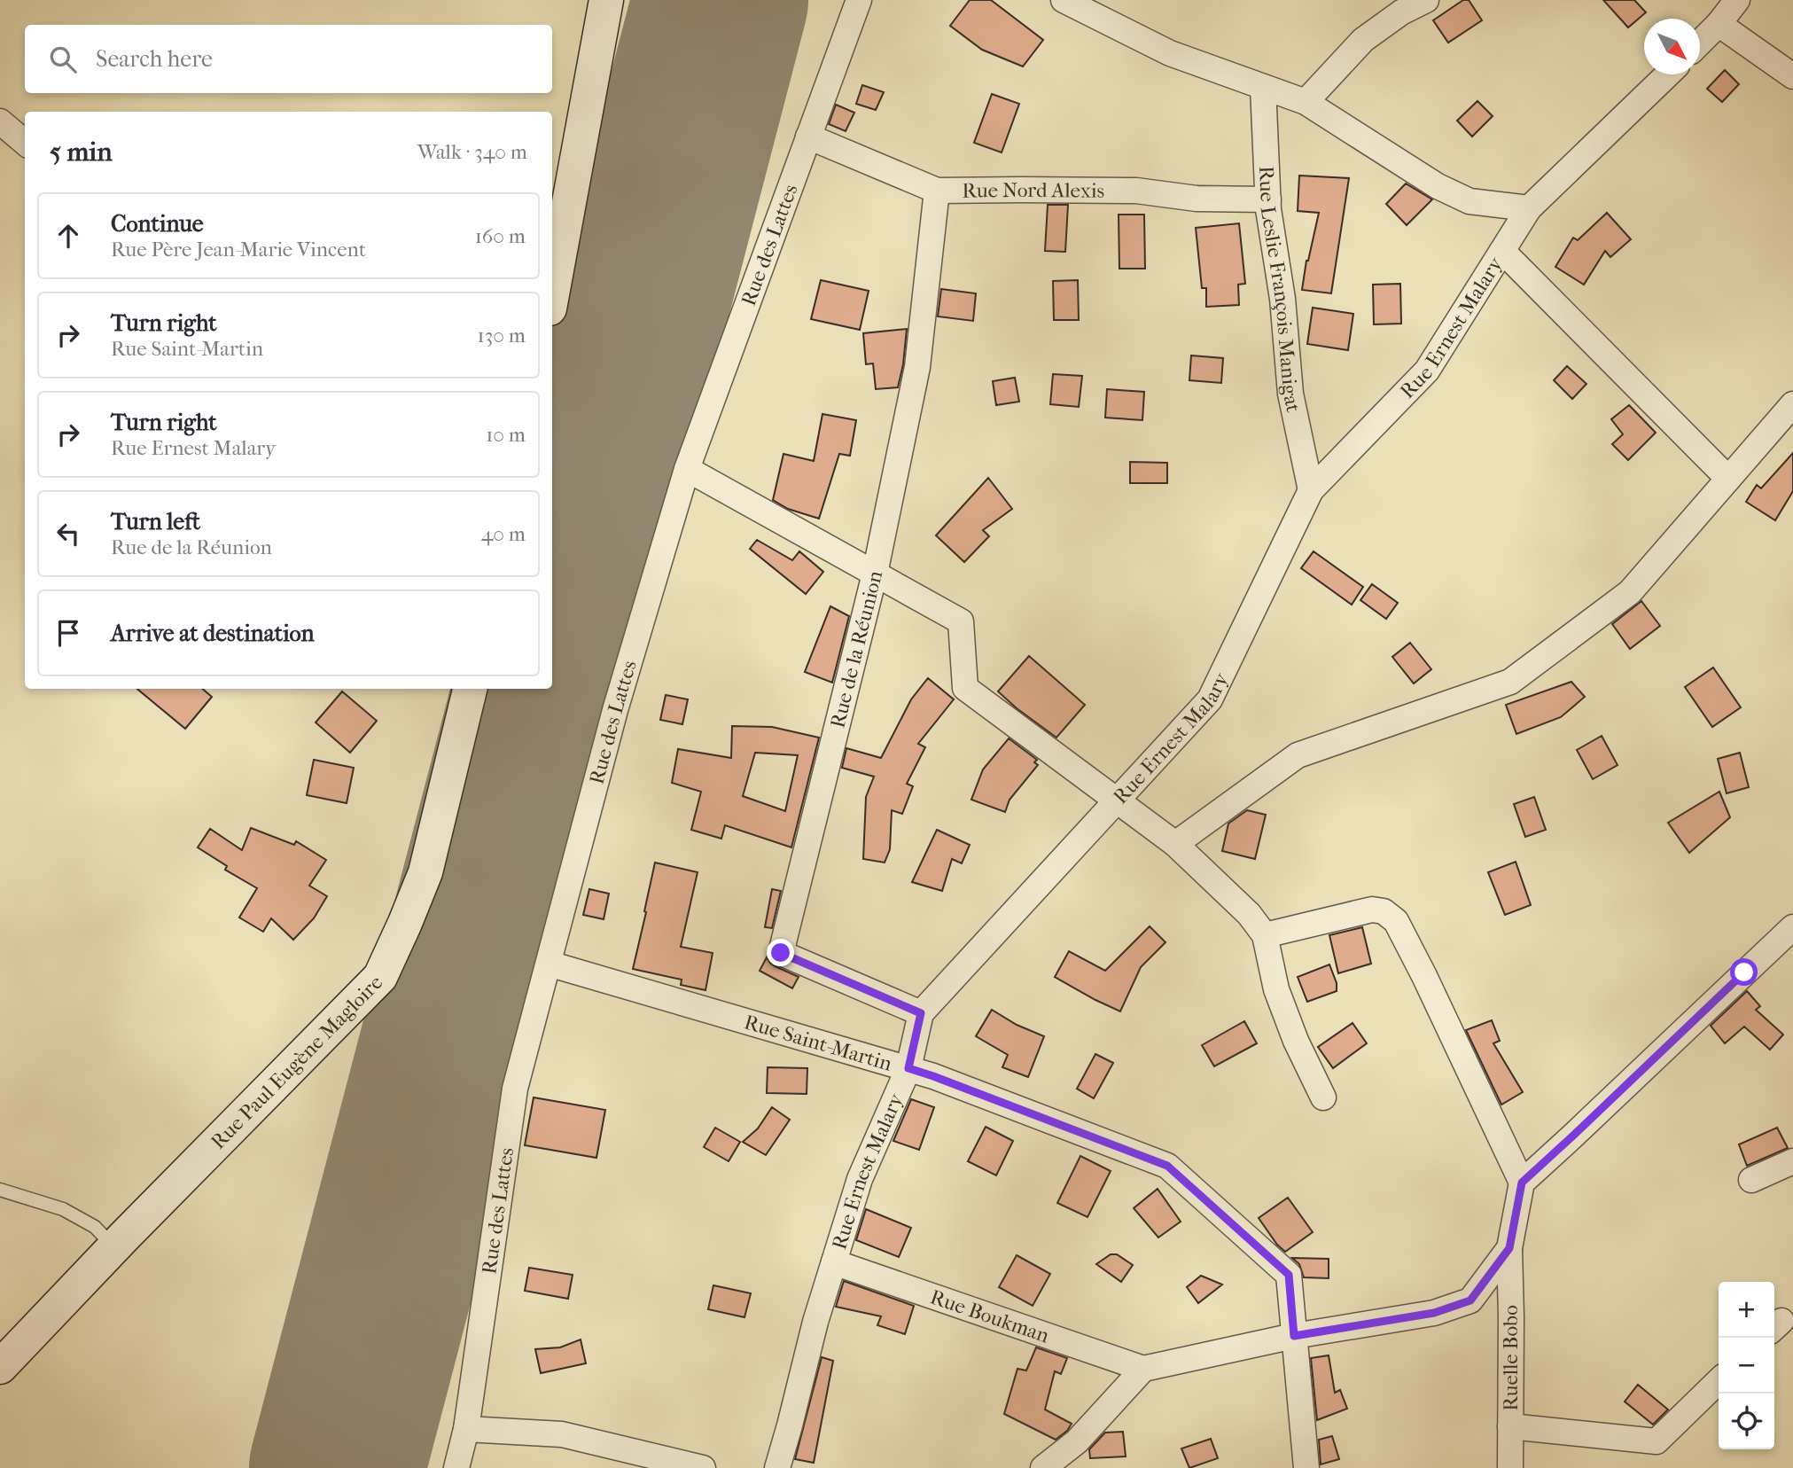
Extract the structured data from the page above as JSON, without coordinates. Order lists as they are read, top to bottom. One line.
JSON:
{"streets":{"main road":["Rue Paul Eugène Magloire"],"street":["Rue Nord Alexis","Rue des Lattes","Rue Leslie François Manigat","Rue Ernest Malary","Rue de la Réunion","Rue Saint-Martin","Rue Boukman","Ruelle Bobo"]},"crossings":[["Rue Nord Alexis","Rue des Lattes"],["Rue Nord Alexis","Rue Leslie François Manigat"],["Rue Nord Alexis","Rue de la Réunion"],["Rue des Lattes","Rue Saint-Martin"],["Rue Leslie François Manigat","Rue Ernest Malary"],["Rue Ernest Malary","Rue de la Réunion"],["Rue Ernest Malary","Rue Saint-Martin"],["Rue Ernest Malary","Rue Boukman"]],"north":"bottom right","page":{"search":"Search here","heading":["5 min","Walk · 340 m"],"list":[["Continue","Rue Père Jean-Marie Vincent","160 m"],["Turn right","Rue Saint-Martin","130 m"],["Turn right","Rue Ernest Malary","10 m"],["Turn left","Rue de la Réunion","40 m"],"Arrive at destination"],"map_buttons":["+","−"]}}
